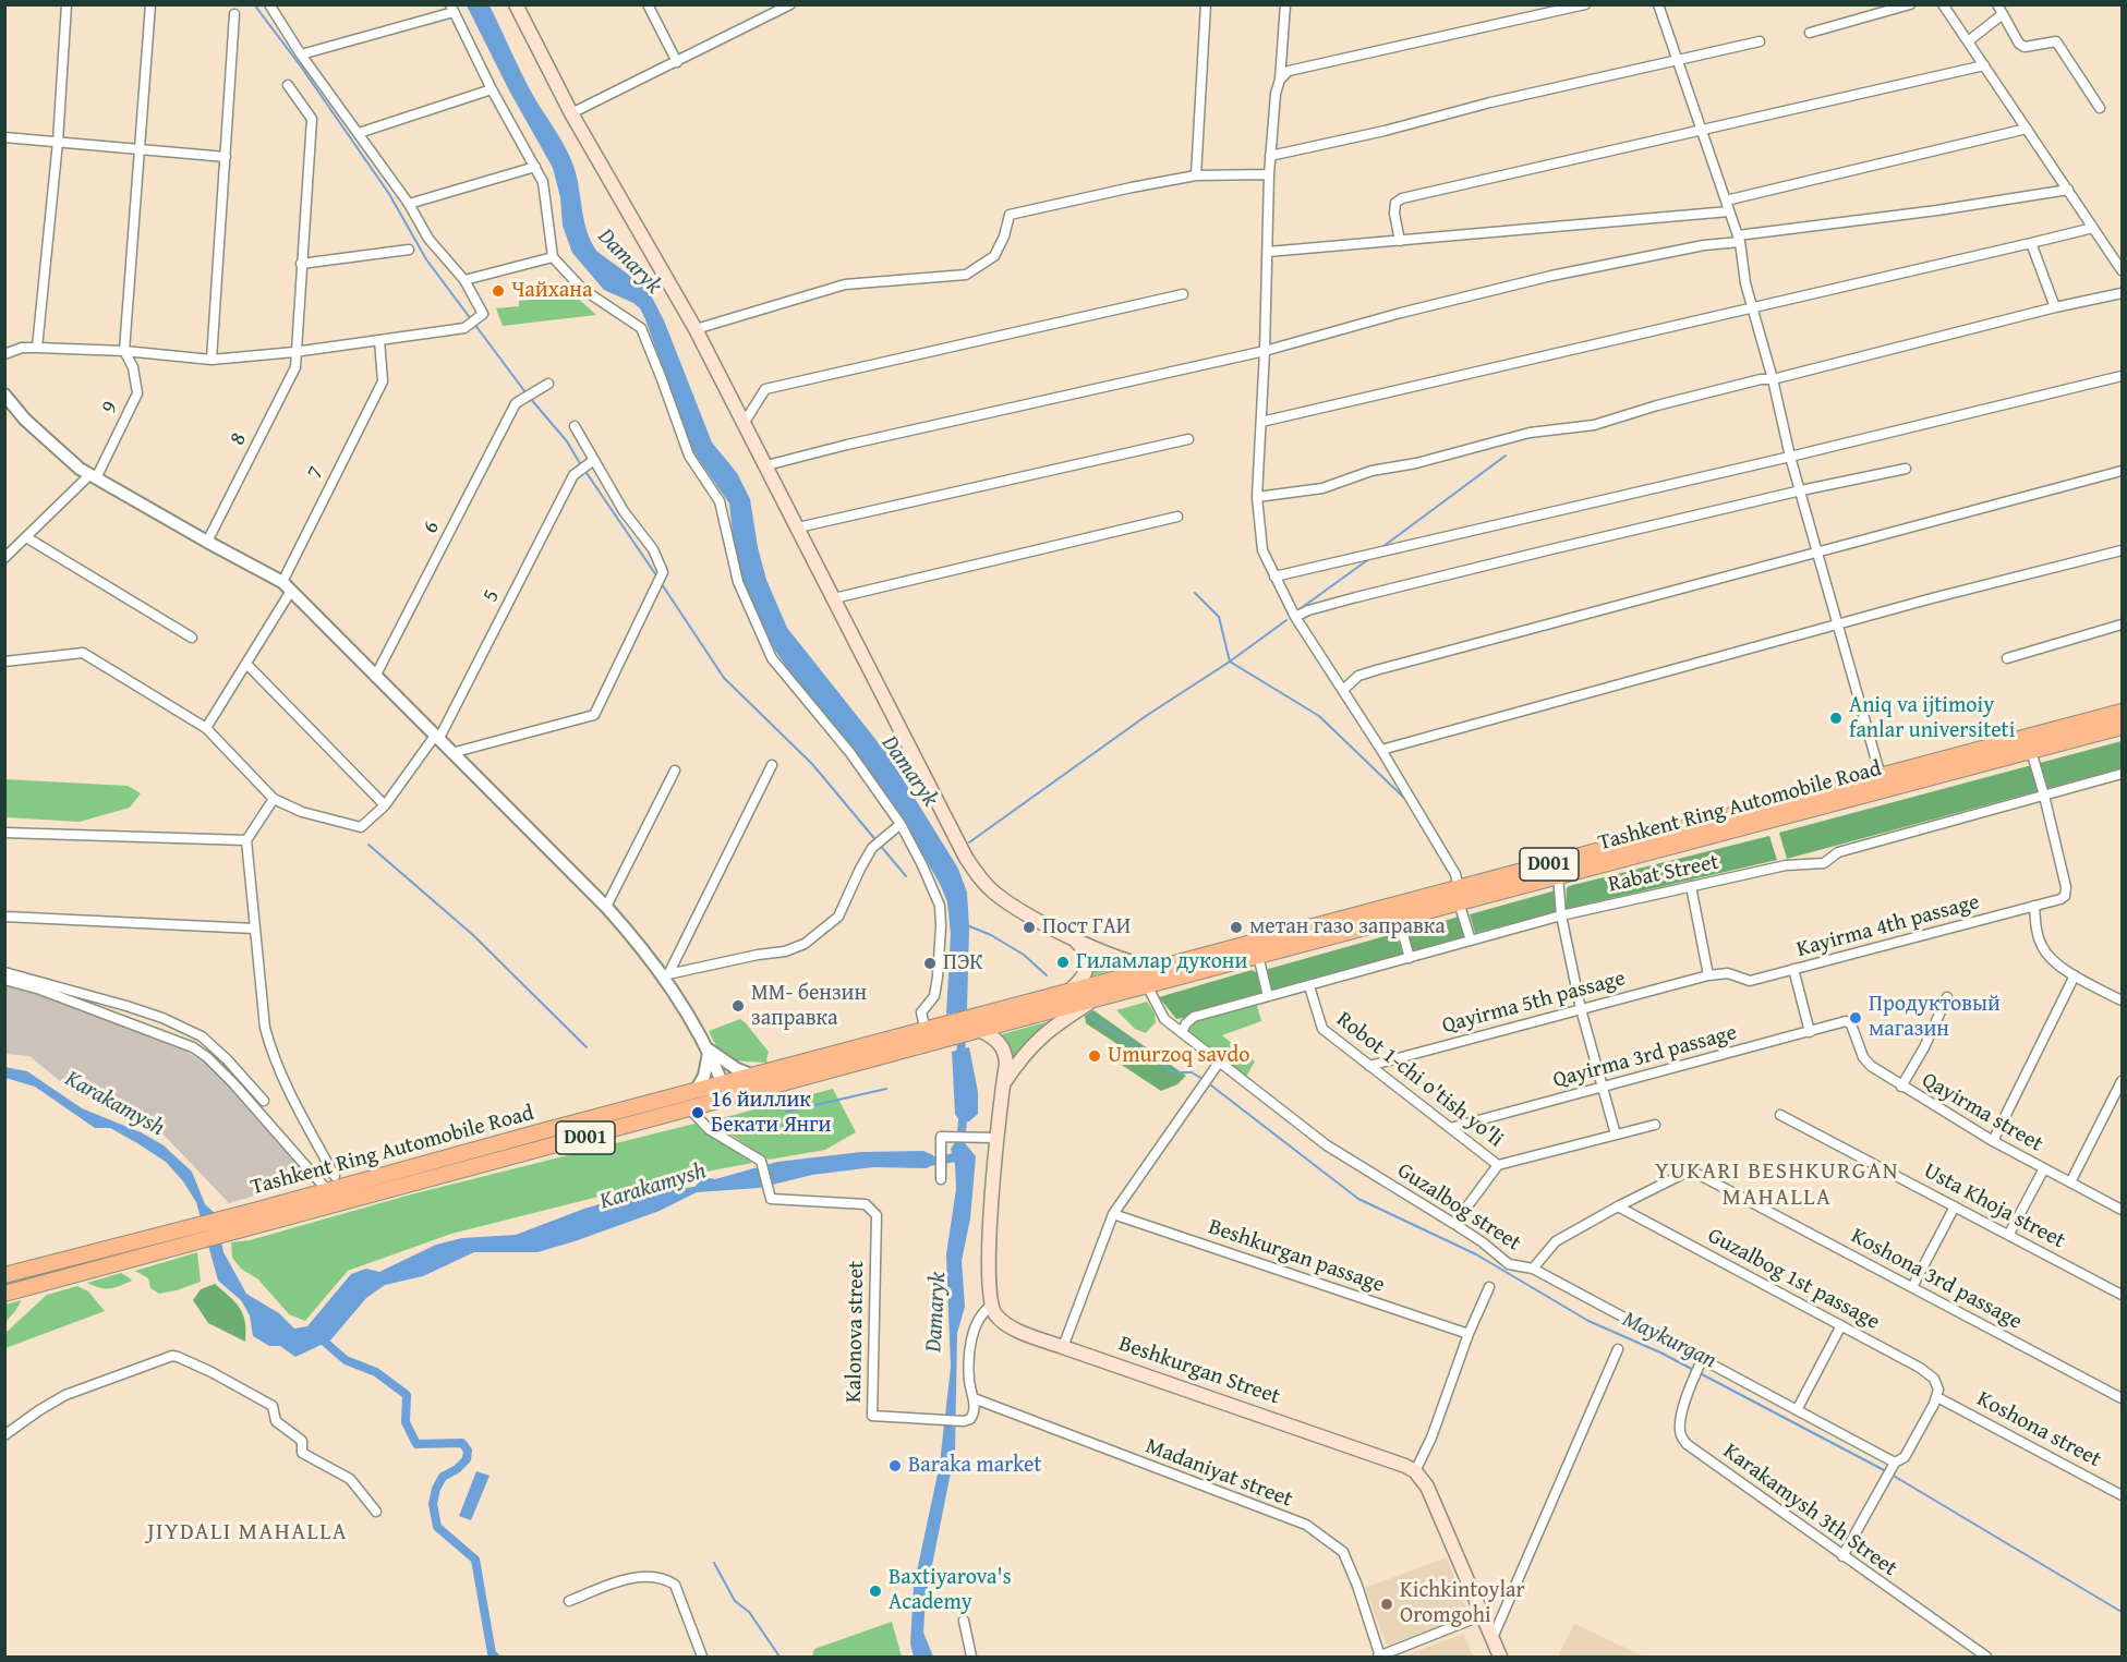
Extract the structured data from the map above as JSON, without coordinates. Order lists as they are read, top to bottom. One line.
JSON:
{"streets":{"highway":["Tashkent Ring Automobile Road","D001"],"main road":["Beshkurgan Street"],"street":["9","8","7","6","5","Rabat Street","Kayirma 4th passage","Qayirma 5th passage","Qayirma 3rd passage","Robot 1-chi o'tish yo'li","Qayirma street","Usta Khoja street","Guzalbog street","Beshkurgan passage","Guzalbog 1st passage","Koshona 3rd passage","Kalonova street","Koshona street","Madaniyat street","Karakamysh 3th Street"]},"crossings":[["Tashkent Ring Automobile Road","D001"],["Tashkent Ring Automobile Road","Kayirma 4th passage"],["Tashkent Ring Automobile Road","Guzalbog street"],["Tashkent Ring Automobile Road","Kalonova street"],["Rabat Street","Kayirma 4th passage"],["Rabat Street","Robot 1-chi o'tish yo'li"],["Rabat Street","Guzalbog street"],["Kayirma 4th passage","Qayirma 5th passage"],["Qayirma 5th passage","Robot 1-chi o'tish yo'li"],["Qayirma 3rd passage","Robot 1-chi o'tish yo'li"],["Qayirma 3rd passage","Qayirma street"],["Guzalbog street","Koshona 3rd passage"],["Guzalbog street","Karakamysh 3th Street"],["Guzalbog 1st passage","Koshona 3rd passage"],["Guzalbog 1st passage","Koshona street"],["Kalonova street","Madaniyat street"]],"districts":["YUKARI BESHKURGAN MAHALLA","JIYDALI MAHALLA"],"water":["Damaryk","Karakamysh","Maykurgan"],"places":["Чайхана","Aniq va ijtimoiy fanlar universiteti","Пост ГАИ","метан газо заправка","Гиламлар дукони","ПЭК","ММ- бензин заправка","Продуктовый магазин","Umurzoq savdo","16 йиллик Бекати Янги","Baraka market","Baxtiyarova's Academy","Kichkintoylar Oromgohi"]}
